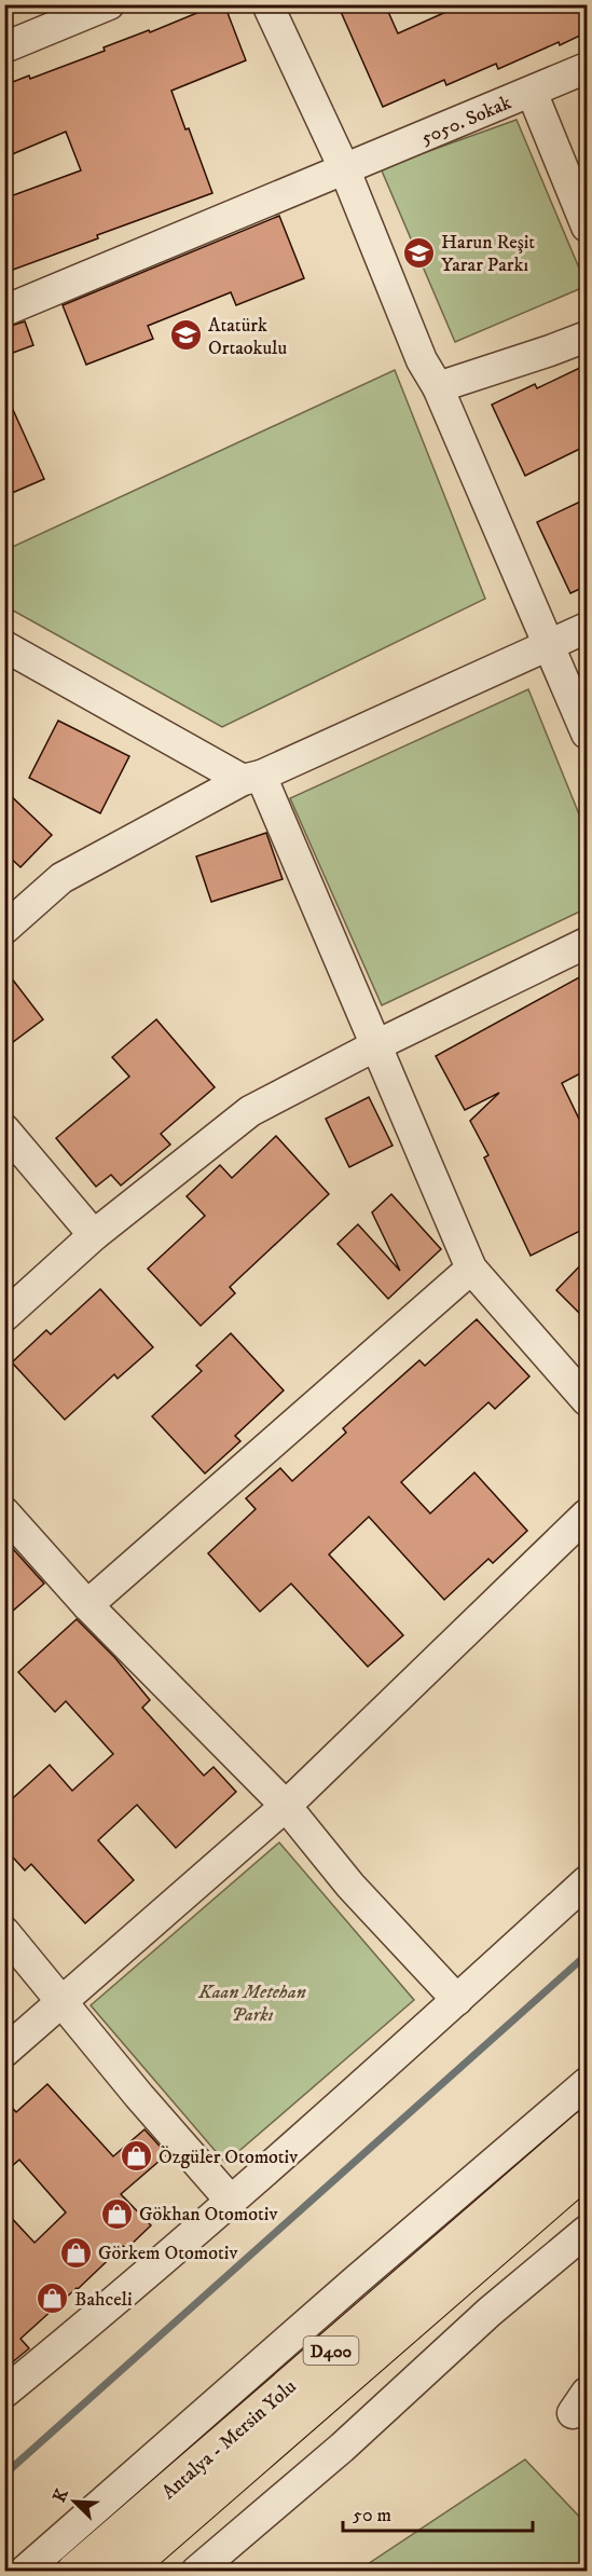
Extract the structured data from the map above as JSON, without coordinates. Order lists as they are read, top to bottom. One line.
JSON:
{"streets":{"highway":["D400","Antalya - Mersin Yolu"],"street":["5050. Sokak"]},"parks":["Kaan Metehan Parkı"],"places":{"school or university":["Harun Reşit Yarar Parkı","Atatürk Ortaokulu"],"shop":["Özgüler Otomotiv","Gökhan Otomotiv","Görkem Otomotiv","Bahceli"]},"scale_bar":"50 m","north":"top left"}
